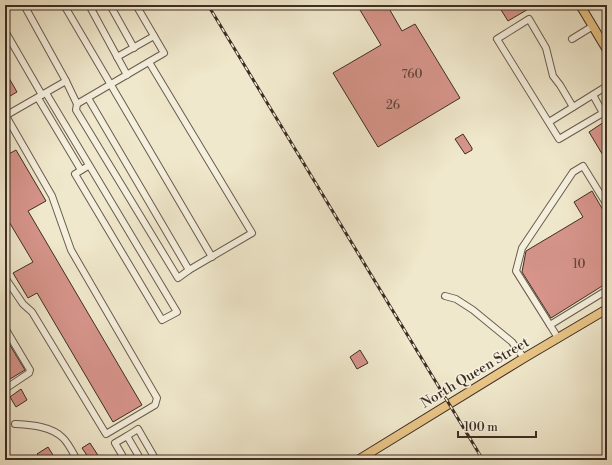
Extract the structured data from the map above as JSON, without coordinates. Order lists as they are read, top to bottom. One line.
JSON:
{"streets":{"main road":["North Queen Street"]},"house_numbers":["760","26","10"],"scale_bar":"100 m"}
